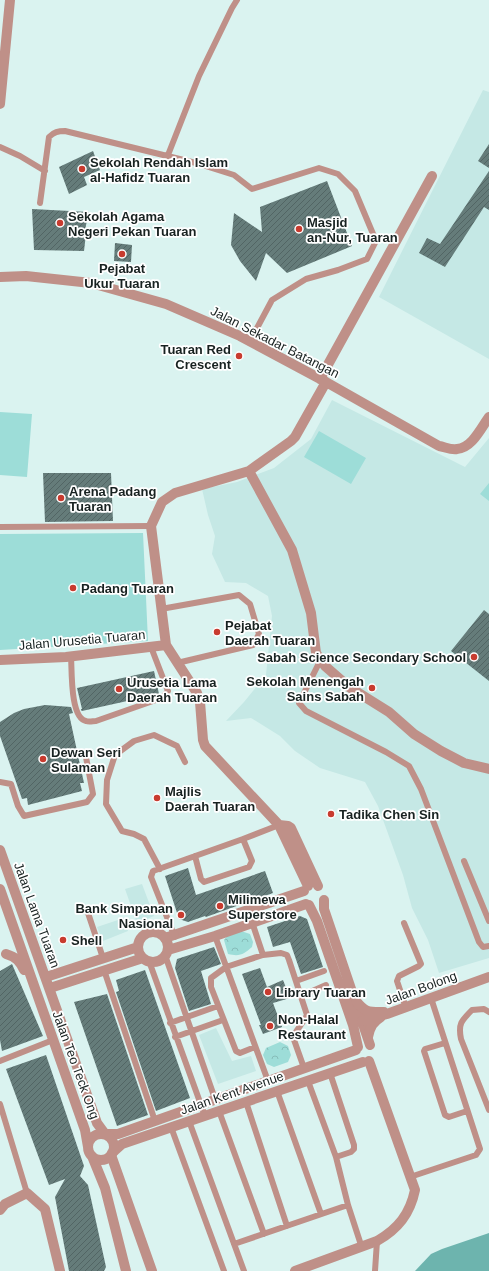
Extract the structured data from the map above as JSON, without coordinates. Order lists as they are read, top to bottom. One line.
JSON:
{"streets":{"street":["Jalan Sekadar Batangan","Jalan Urusetia Tuaran","Jalan Lama Tuaran","Jalan Bolong","Jalan Teo Teck Ong","Jalan Kent Avenue"]},"crossings":[["Jalan Lama Tuaran","Jalan Teo Teck Ong"],["Jalan Teo Teck Ong","Jalan Kent Avenue"]],"places":["Sekolah Rendah Islam al-Hafidz Tuaran","Sekolah Agama Negeri Pekan Tuaran","Masjid an-Nur, Tuaran","Pejabat Ukur Tuaran","Tuaran Red Crescent","Arena Padang Tuaran","Padang Tuaran","Pejabat Daerah Tuaran","Sabah Science Secondary School","Sekolah Menengah Sains Sabah","Urusetia Lama Daerah Tuaran","Dewan Seri Sulaman","Majlis Daerah Tuaran","Tadika Chen Sin","Milimewa Superstore","Bank Simpanan Nasional","Shell","Library Tuaran","Non-Halal Restaurant"]}
